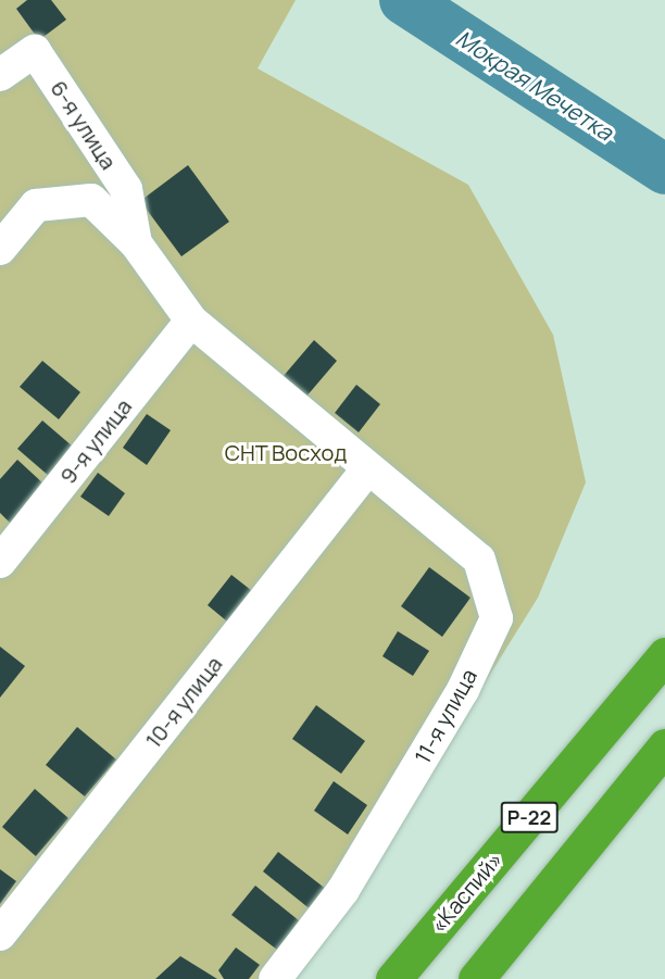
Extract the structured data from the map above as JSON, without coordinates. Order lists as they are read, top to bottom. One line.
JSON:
{"streets":{"highway":["Р-22","«Каспий»"],"street":["6-я улица","9-я улица","10-я улица","11-я улица"]},"crossings":[["6-я улица","11-я улица"],["9-я улица","11-я улица"],["10-я улица","11-я улица"]],"water":["Мокрая Мечетка"],"parks":["СНТ Восход"]}
